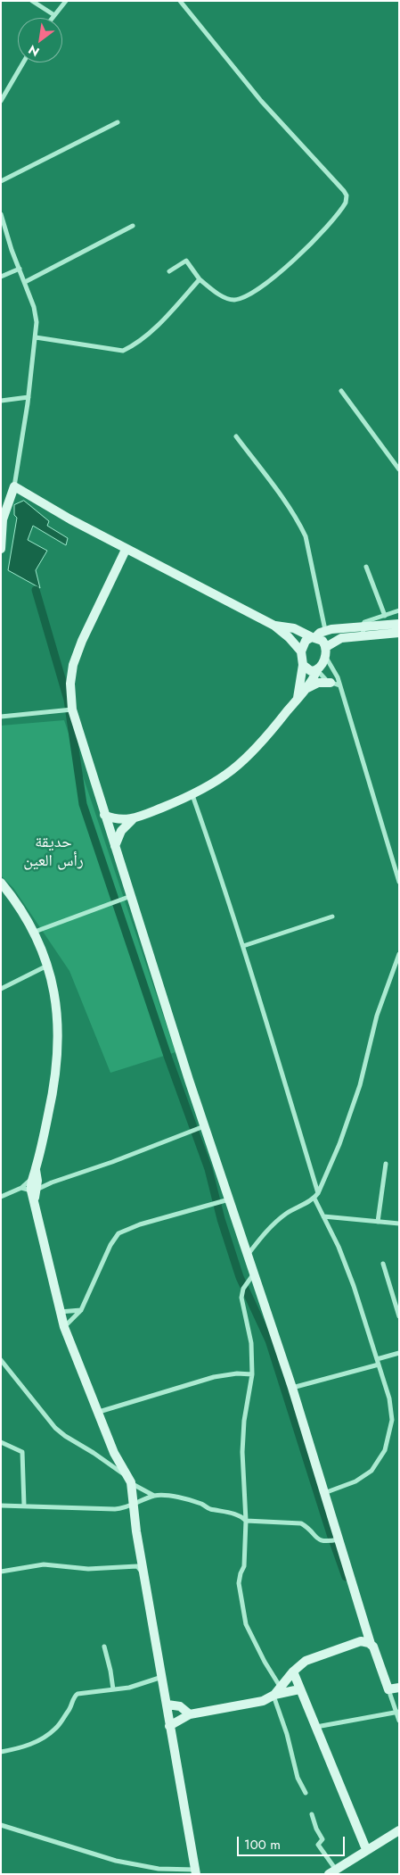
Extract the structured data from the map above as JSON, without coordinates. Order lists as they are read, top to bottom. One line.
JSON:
{"parks":["حديقة رأس العين"],"scale_bar":"100 m","north":"bottom left"}
